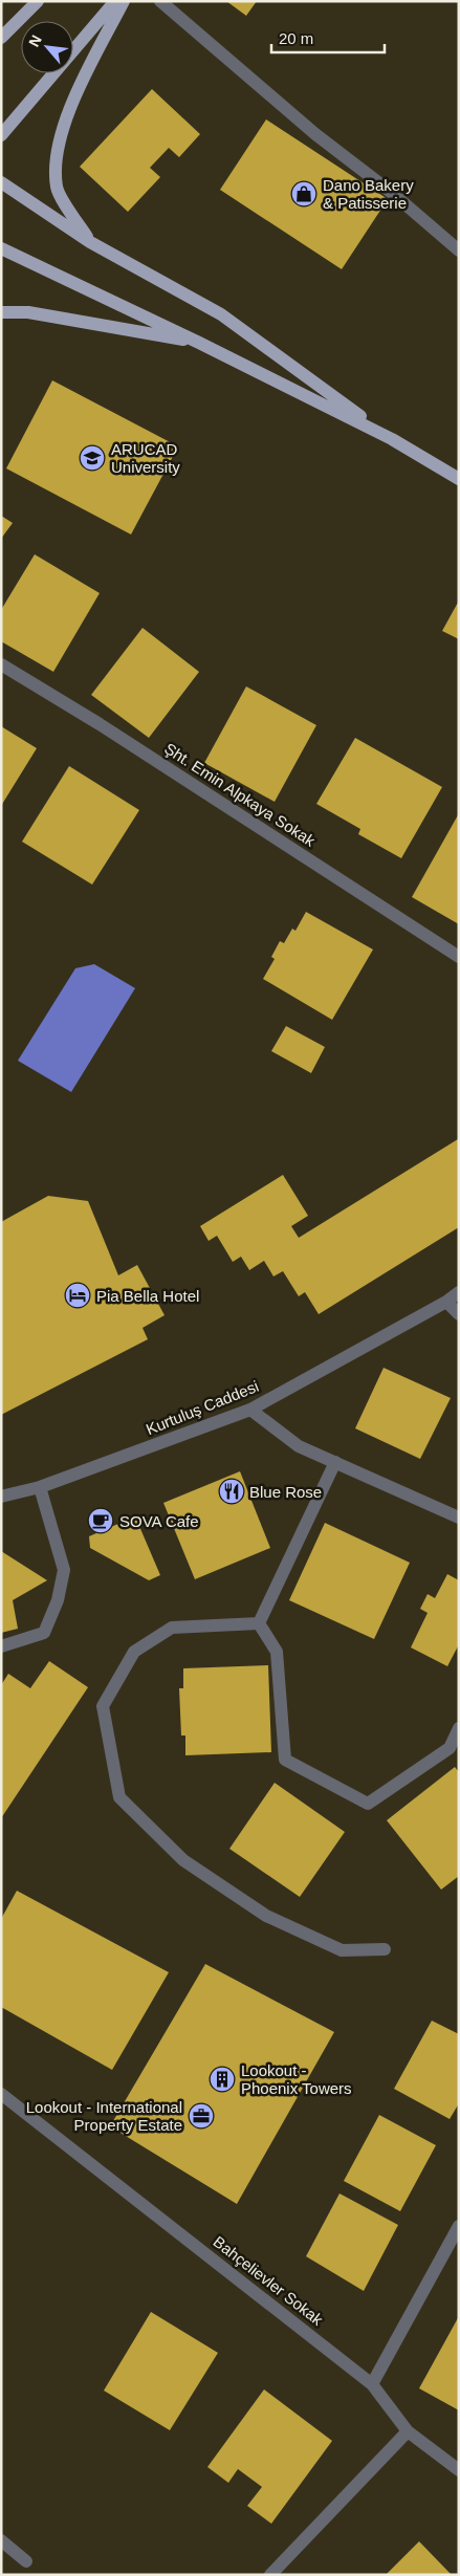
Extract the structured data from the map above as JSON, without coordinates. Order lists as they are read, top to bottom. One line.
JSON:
{"streets":{"street":["Şht. Emin Alpkaya Sokak","Kurtuluş Caddesi","Bahçelievler Sokak"]},"places":{"shop":["Dano Bakery & Patisserie"],"school or university":["ARUCAD University"],"hotel":["Pia Bella Hotel"],"restaurant":["Blue Rose"],"cafe":["SOVA Cafe"],"building":["Lookout - Phoenix Towers"],"office":["Lookout - International Property Estate"]},"scale_bar":"20 m","north":"top left"}
